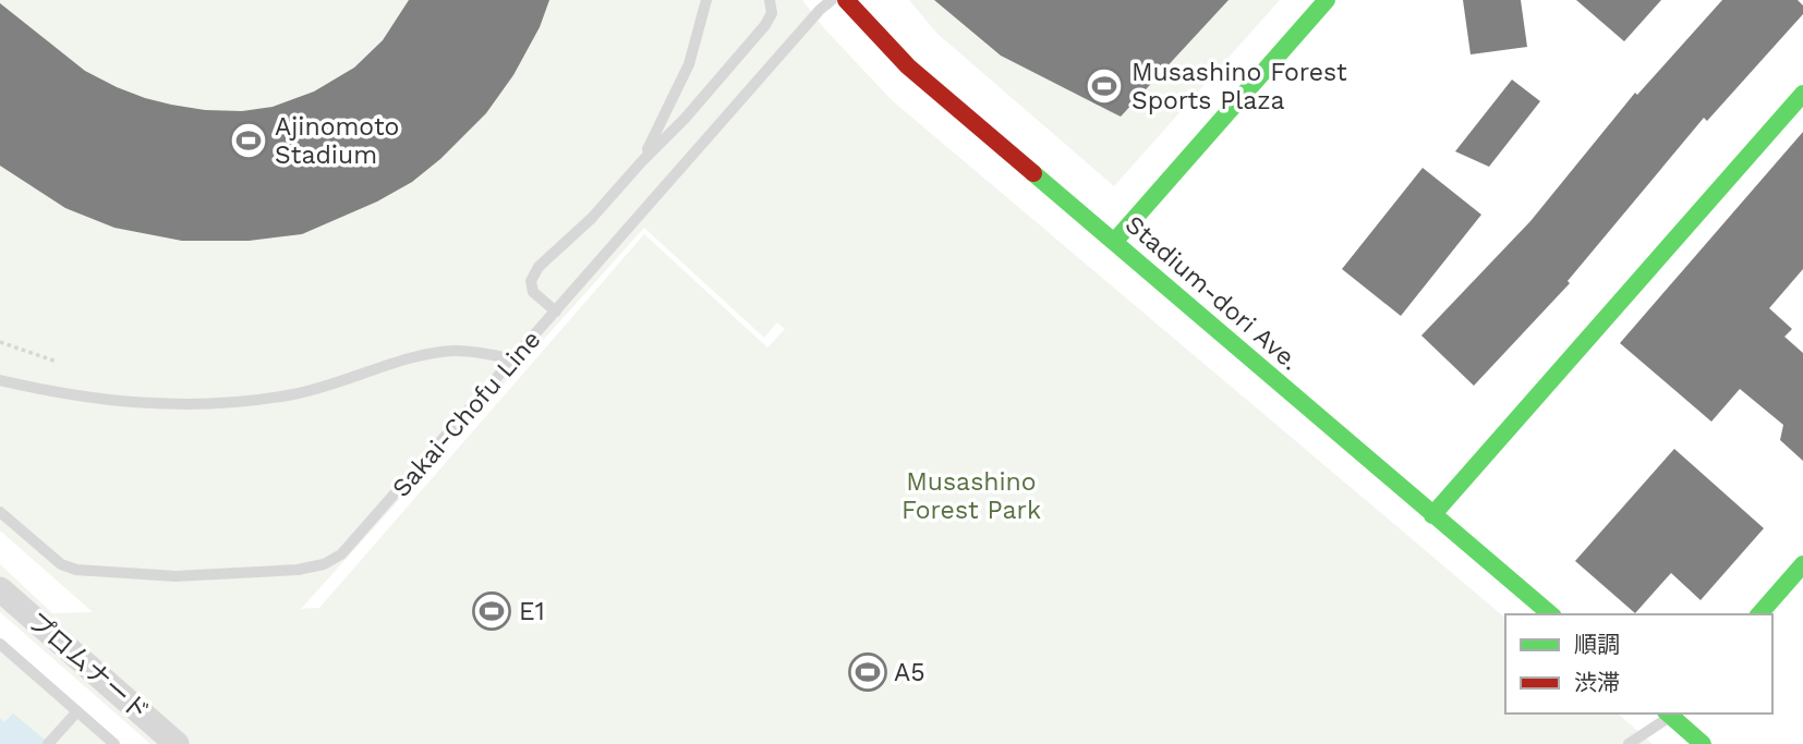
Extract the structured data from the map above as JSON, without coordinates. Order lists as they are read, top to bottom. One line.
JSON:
{"streets":{"street":["Stadium-dori Ave.","プロムナード"],"lane":["Sakai-Chofu Line"]},"parks":["Musashino Forest Park"],"places":{"sports":["Musashino Forest Sports Plaza","Ajinomoto Stadium","E1","A5"]},"legend":["順調","渋滞"]}
